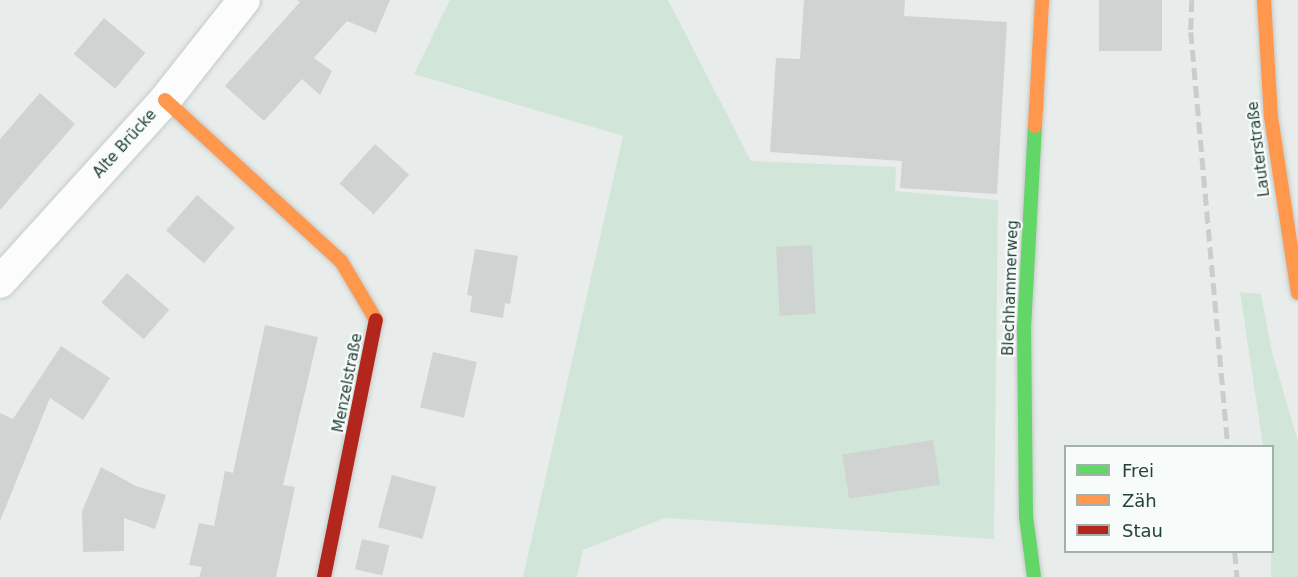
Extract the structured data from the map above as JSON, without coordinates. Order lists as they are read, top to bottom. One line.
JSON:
{"streets":{"street":["Alte Brücke","Lauterstraße","Blechhammerweg","Menzelstraße"]},"crossings":[["Alte Brücke","Menzelstraße"]],"legend":["Frei","Zäh","Stau"]}
